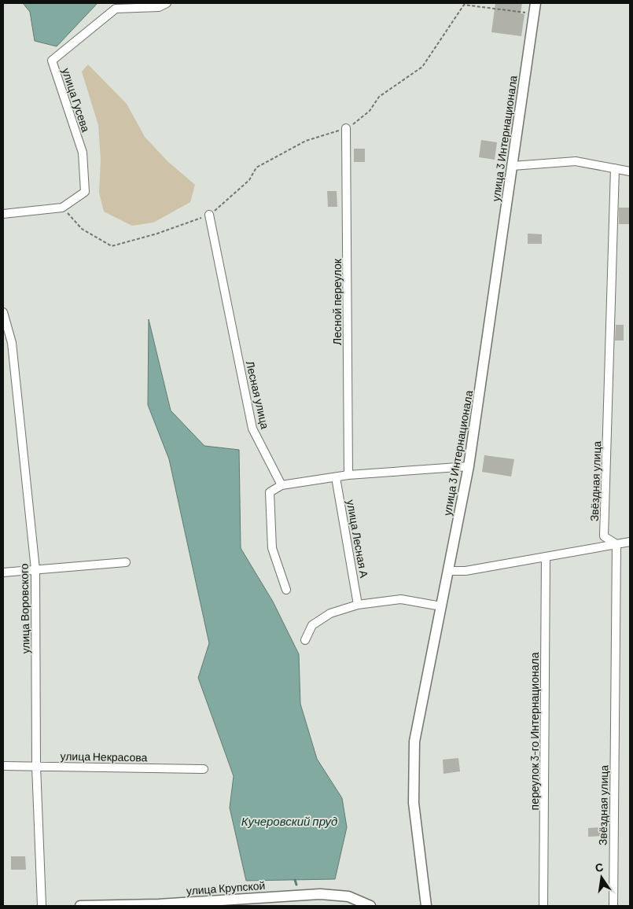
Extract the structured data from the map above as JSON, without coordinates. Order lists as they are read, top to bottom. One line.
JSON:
{"streets":{"street":["улица Гусева","улица 3 Интернационала","Лесной переулок","Лесная улица","Звёздная улица","улица Лесная А","улица Воровского","переулок 3-го Интернационала","улица Некрасова","улица Крупской"]},"crossings":[["улица Воровского","улица Некрасова"]],"water":["Кучеровский пруд"],"north":"top"}
